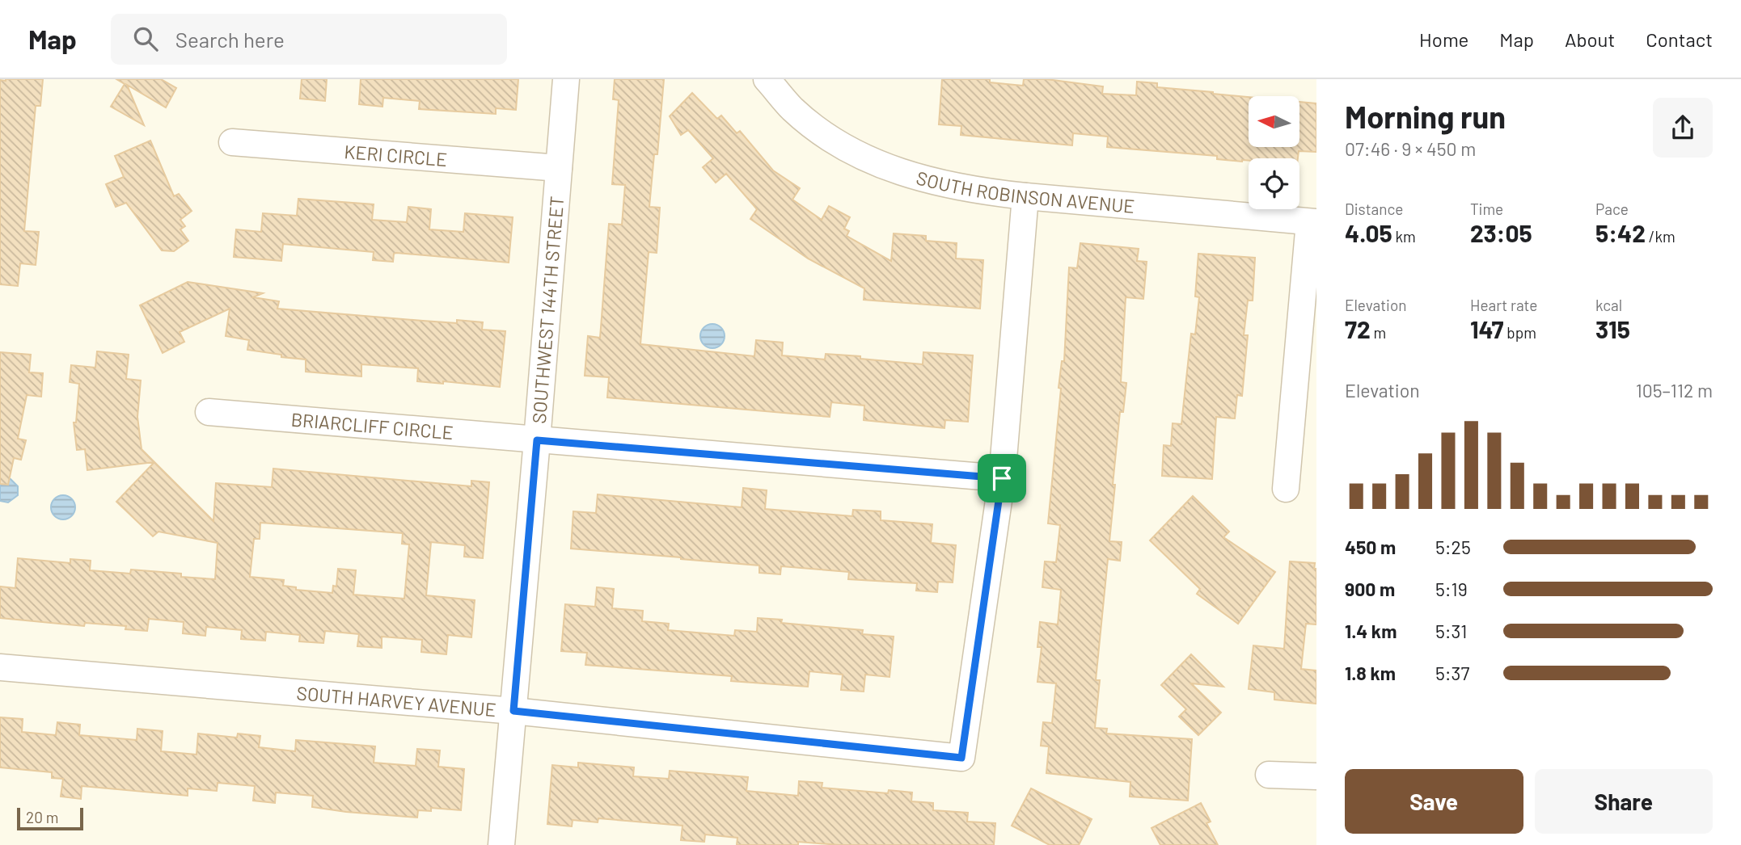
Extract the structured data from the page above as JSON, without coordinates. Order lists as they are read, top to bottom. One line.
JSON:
{"streets":{"street":["KERI CIRCLE","SOUTH ROBINSON AVENUE","SOUTHWEST 144TH STREET","BRIARCLIFF CIRCLE","SOUTH HARVEY AVENUE"]},"crossings":[["KERI CIRCLE","SOUTHWEST 144TH STREET"],["SOUTHWEST 144TH STREET","BRIARCLIFF CIRCLE"],["SOUTHWEST 144TH STREET","SOUTH HARVEY AVENUE"],["BRIARCLIFF CIRCLE","SOUTH HARVEY AVENUE"]],"scale_bar":"20 m","north":"left","page":{"header":"Map","search":"Search here","nav":["Home","Map","About","Contact"],"heading":["Morning run","07:46 · 9 × 450 m"],"stats":[["Distance","4.05 km"],["Time","23:05"],["Pace","5:42 /km"],["Elevation","72 m"],["Heart rate","147 bpm"],["kcal","315"]],"chart":["Elevation","105–112 m"],"list":[{"name":"450 m","note":"5:25"},{"name":"900 m","note":"5:19"},{"name":"1.4 km","note":"5:31"},{"name":"1.8 km","note":"5:37"}],"buttons":["Save","Share"],"scale":"20 m"}}
